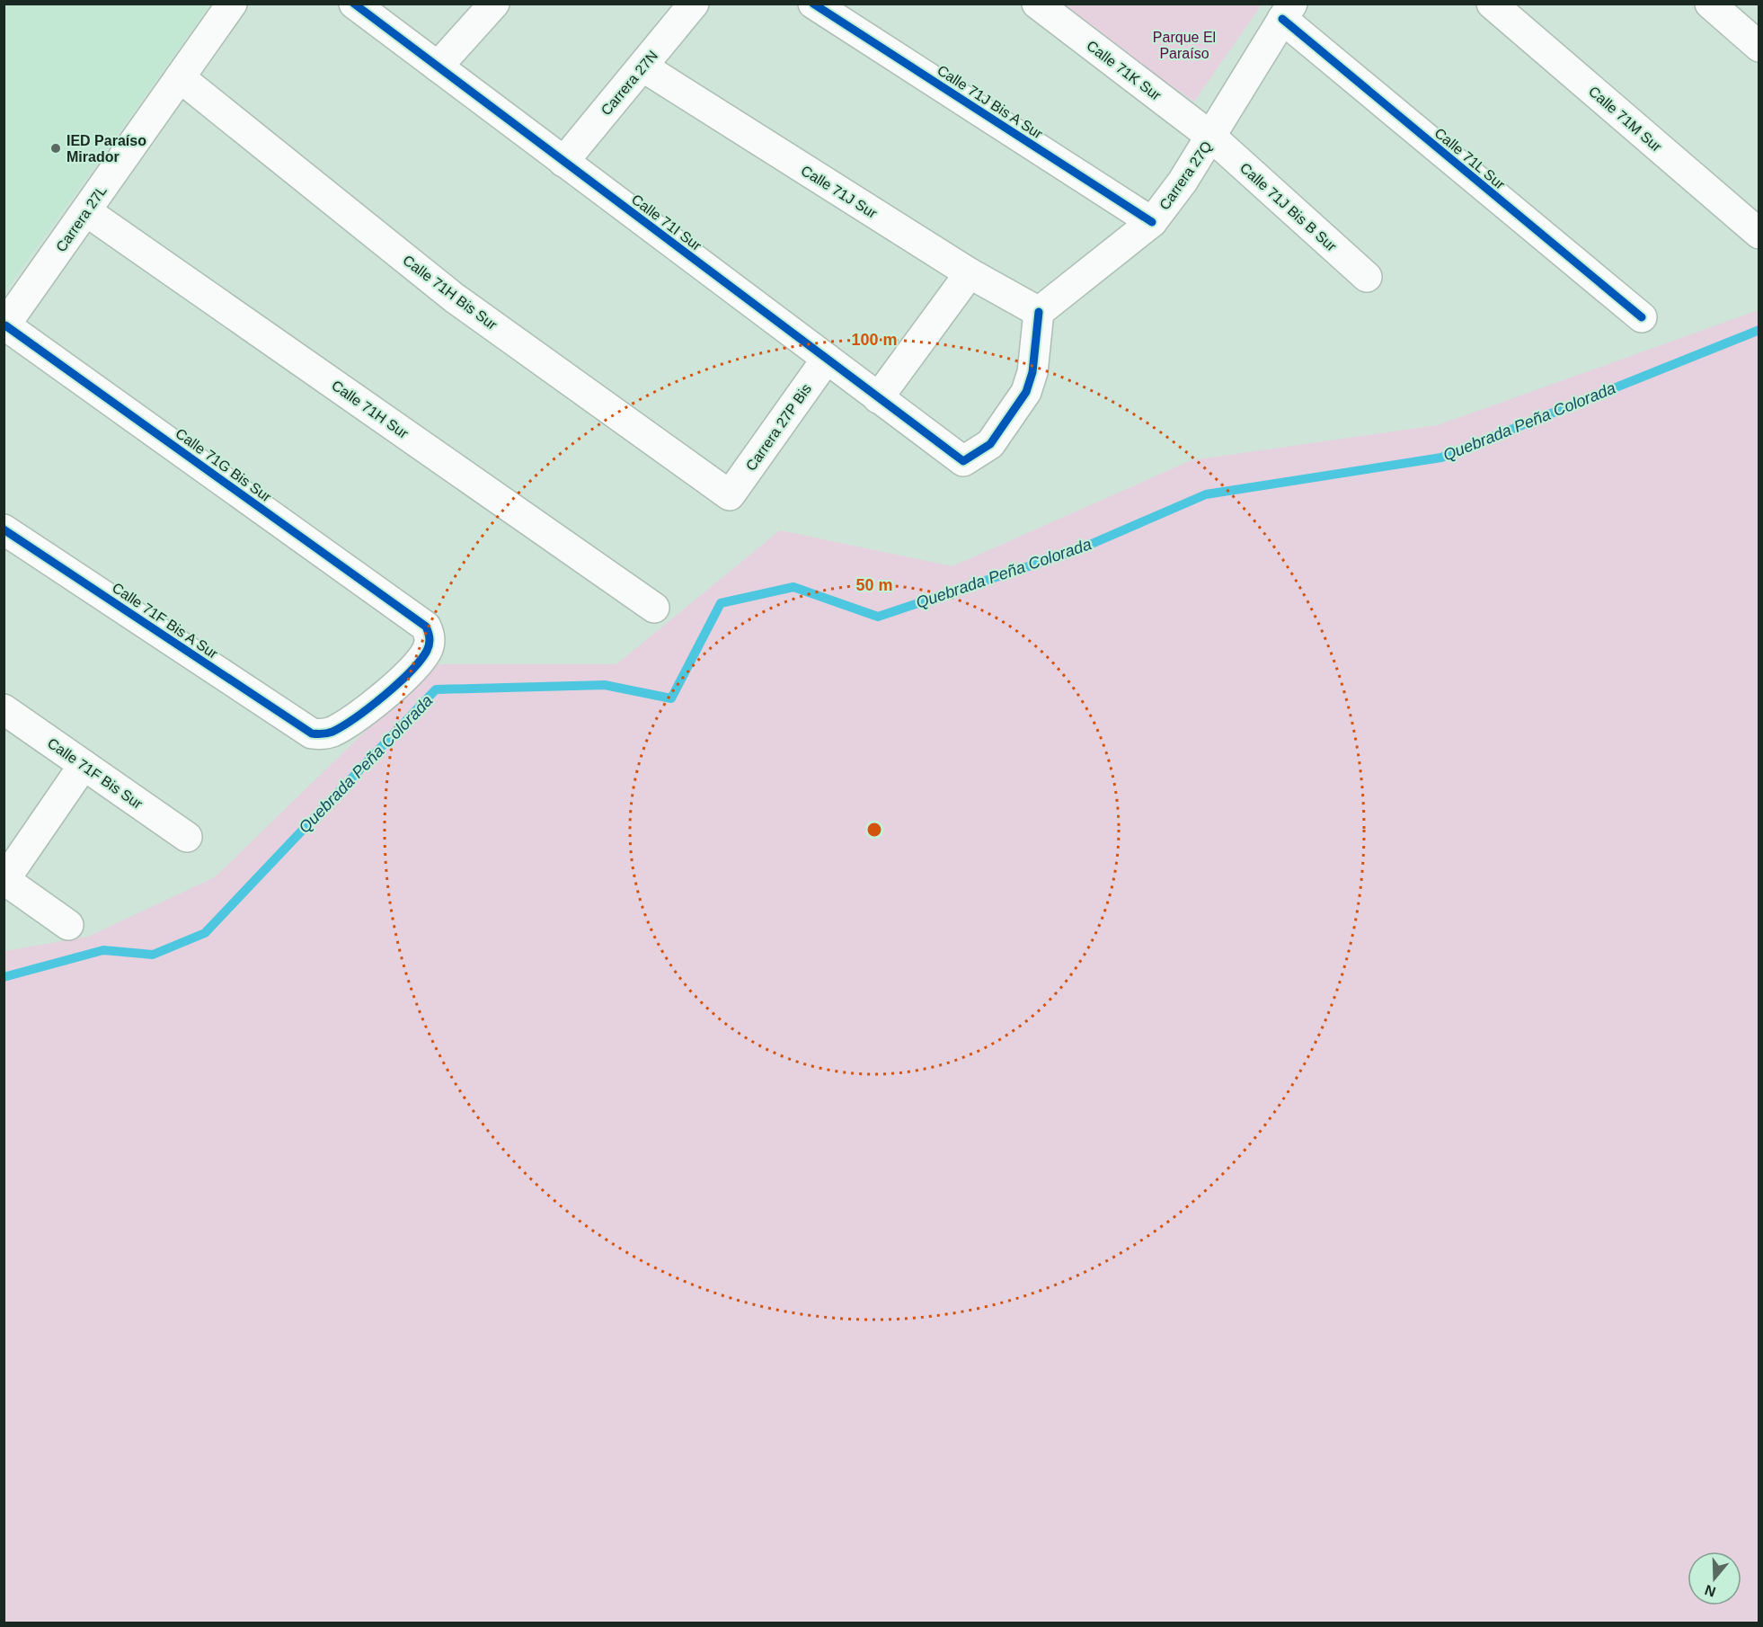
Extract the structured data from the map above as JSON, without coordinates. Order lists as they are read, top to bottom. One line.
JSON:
{"streets":{"street":["Calle 71K Sur","Carrera 27N","Calle 71J Bis A Sur","Calle 71M Sur","Calle 71L Sur","Carrera 27Q","Calle 71J Sur","Calle 71J Bis B Sur","Carrera 27L","Calle 71I Sur","Calle 71H Bis Sur","Calle 71H Sur","Carrera 27P Bis","Calle 71G Bis Sur","Calle 71F Bis A Sur","Calle 71F Bis Sur"]},"crossings":[["Calle 71K Sur","Carrera 27Q"],["Calle 71K Sur","Calle 71J Bis B Sur"],["Carrera 27N","Calle 71J Sur"],["Carrera 27N","Calle 71I Sur"],["Calle 71J Bis A Sur","Carrera 27Q"],["Calle 71L Sur","Carrera 27Q"],["Carrera 27Q","Calle 71J Sur"],["Carrera 27Q","Calle 71J Bis B Sur"],["Carrera 27Q","Calle 71I Sur"],["Calle 71J Sur","Calle 71I Sur"],["Carrera 27L","Calle 71H Bis Sur"],["Carrera 27L","Calle 71H Sur"],["Carrera 27L","Calle 71G Bis Sur"],["Calle 71I Sur","Carrera 27P Bis"],["Calle 71H Bis Sur","Carrera 27P Bis"],["Calle 71G Bis Sur","Calle 71F Bis A Sur"]],"water":["Quebrada Peña Colorada"],"parks":["Parque El Paraíso"],"places":["IED Paraíso Mirador"],"north":"bottom","rings":["100 m","50 m"]}
